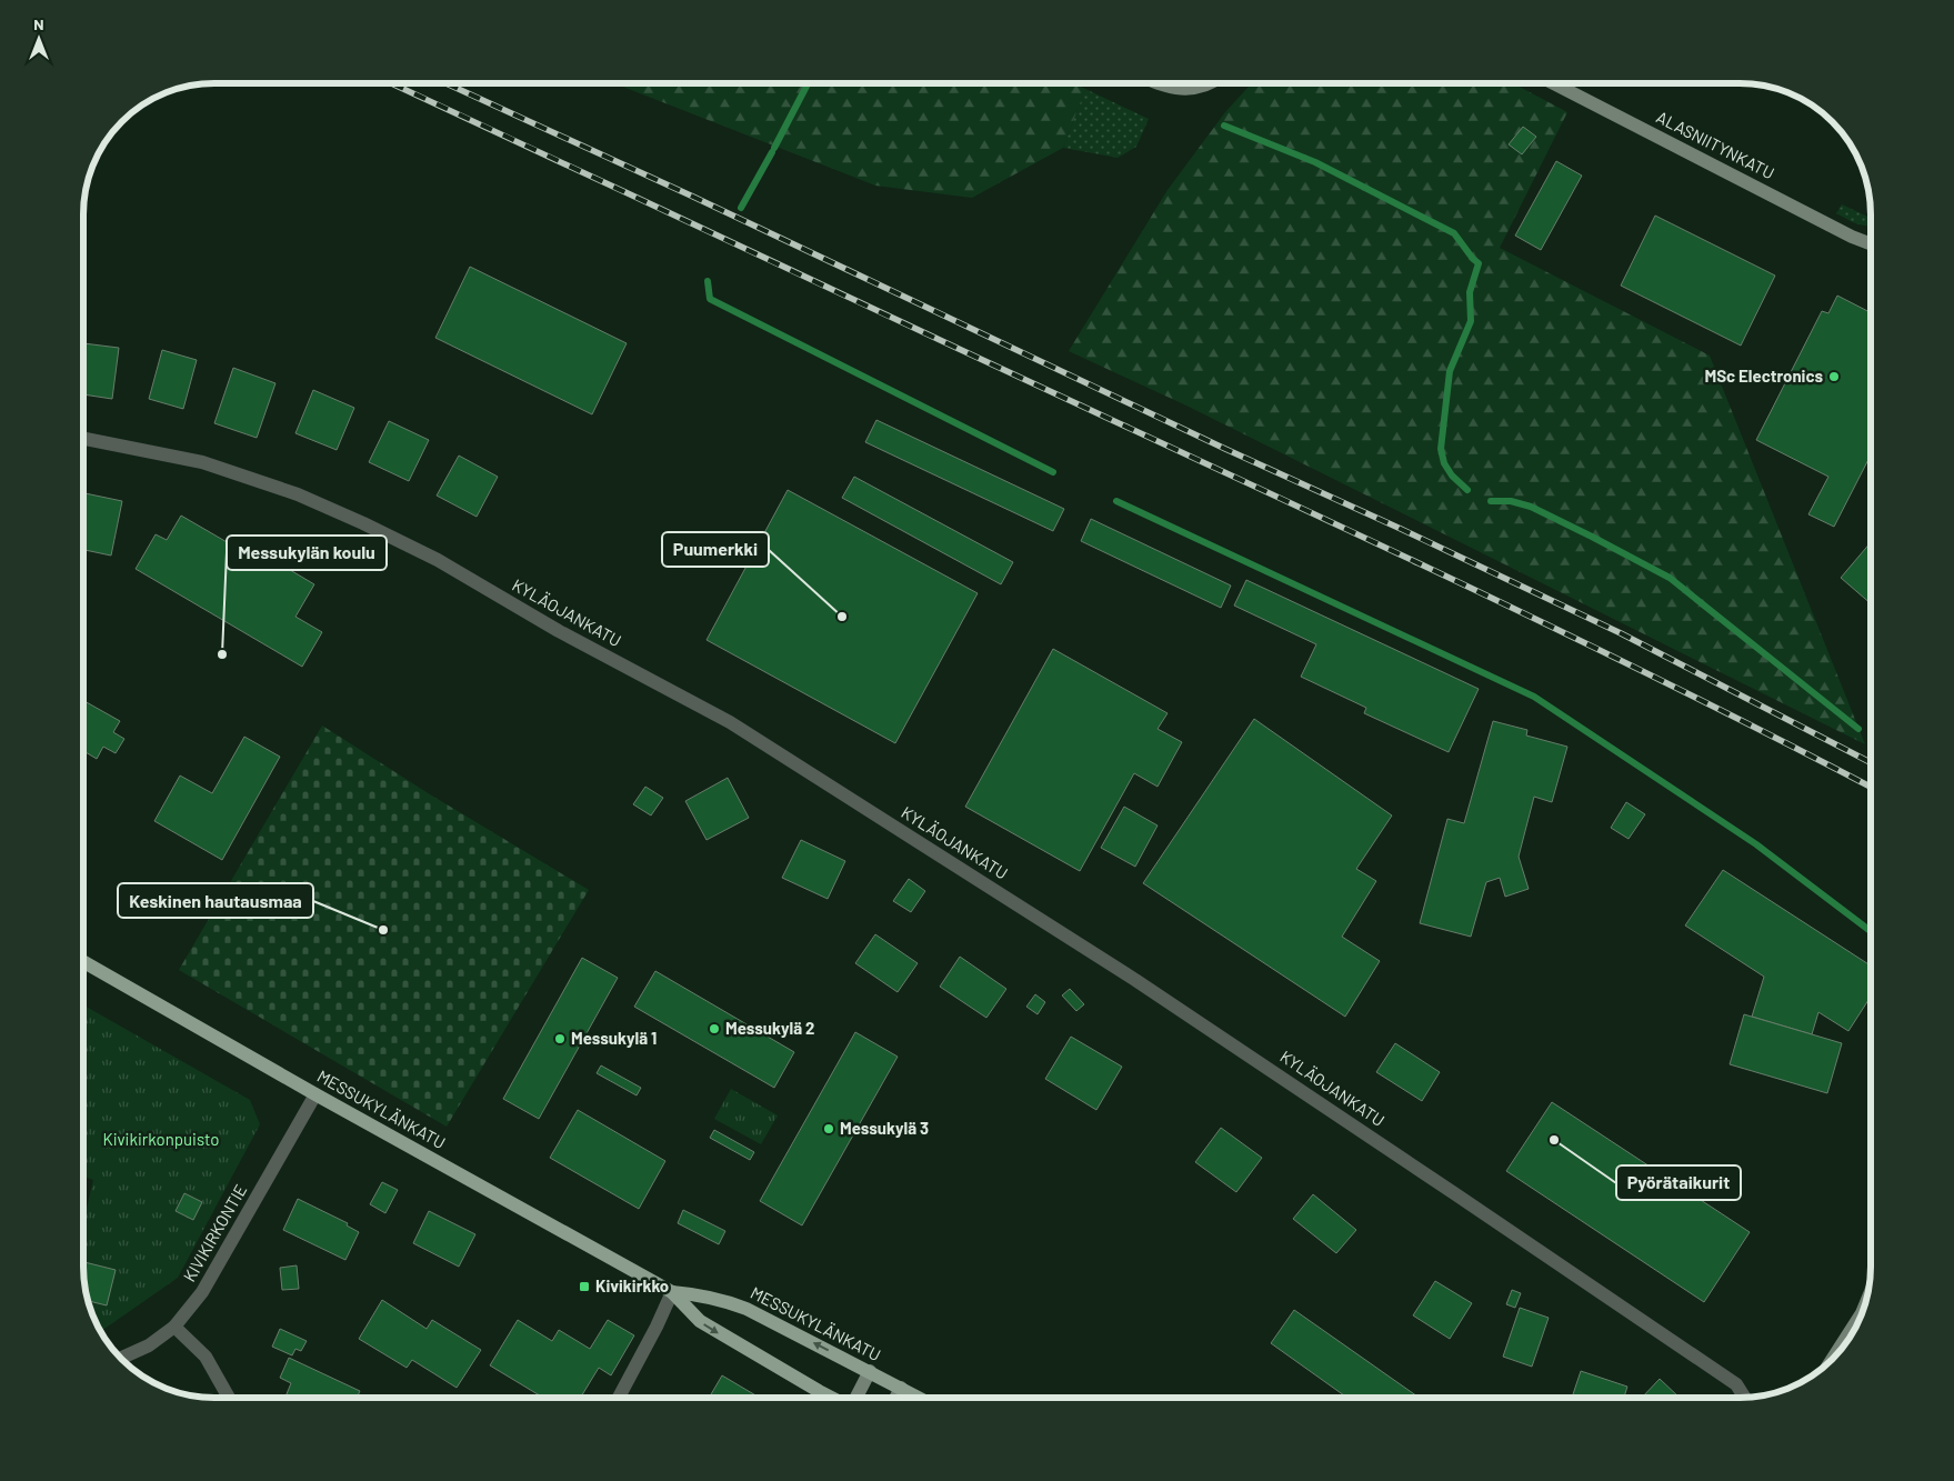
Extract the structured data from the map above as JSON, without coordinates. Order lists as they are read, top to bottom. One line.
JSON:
{"streets":{"main road":["MESSUKYLÄNKATU"],"street":["ALASNIITYNKATU","KYLÄOJANKATU","KIVIKIRKONTIE"]},"crossings":[["MESSUKYLÄNKATU","KIVIKIRKONTIE"]],"parks":["Kivikirkonpuisto"],"places":{"other":["MSc Electronics","Puumerkki","Messukylän koulu","Keskinen hautausmaa","Messukylä 2","Messukylä 1","Messukylä 3","Pyörätaikurit"],"transit":["Kivikirkko"]},"north":"top"}
